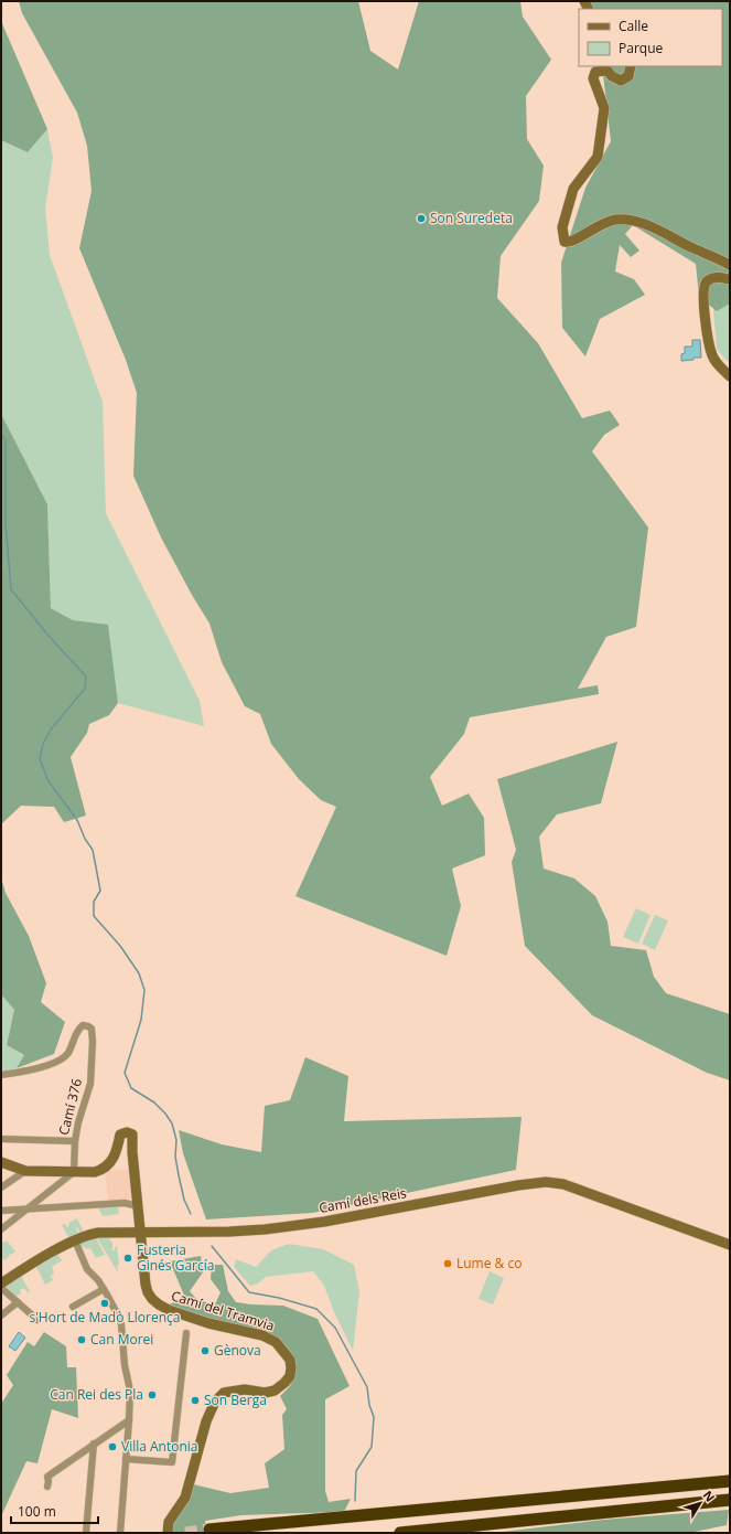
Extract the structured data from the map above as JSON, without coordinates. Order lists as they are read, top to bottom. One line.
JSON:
{"streets":{"street":["Camí 376","Camí dels Reis","Camí del Tramvia"]},"crossings":[["Camí 376","Camí del Tramvia"],["Camí dels Reis","Camí del Tramvia"]],"places":["Son Suredeta","Fusteria Ginés García","Lume & co","s'Hort de Madò Llorença","Can Morei","Gènova","Can Rei des Pla","Son Berga","Villa Antonia"],"legend":["Calle","Parque"],"scale_bar":"100 m","north":"top right"}
